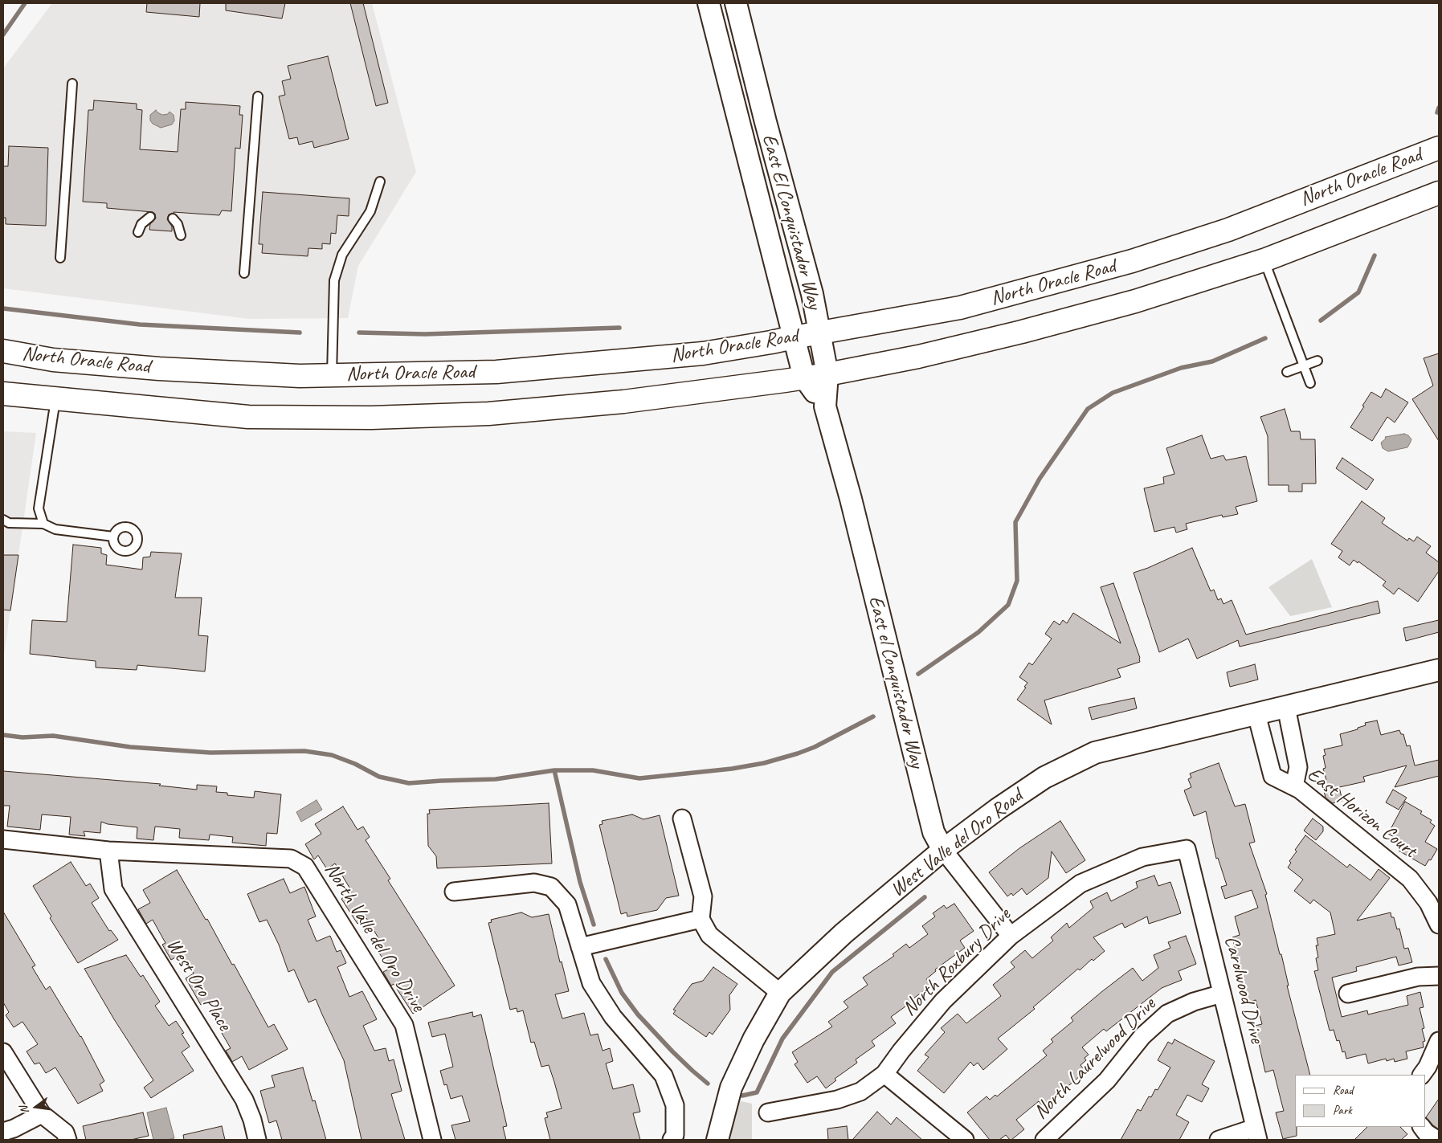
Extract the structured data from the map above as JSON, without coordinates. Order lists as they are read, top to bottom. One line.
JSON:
{"streets":{"highway":["North Oracle Road"],"street":["East El Conquistador Way","East el Conquistador Way","East Horizon Court","West Valle del Oro Road","North Valle del Oro Drive","North Roxbury Drive","West Oro Place","Carolwood Drive","North Laurelwood Drive"]},"crossings":[["North Oracle Road","East El Conquistador Way"],["East El Conquistador Way","East el Conquistador Way"],["East el Conquistador Way","West Valle del Oro Road"],["East el Conquistador Way","North Roxbury Drive"],["East Horizon Court","West Valle del Oro Road"],["North Valle del Oro Drive","West Oro Place"],["North Roxbury Drive","Carolwood Drive"],["Carolwood Drive","North Laurelwood Drive"]],"legend":["Road","Park"],"north":"left"}
